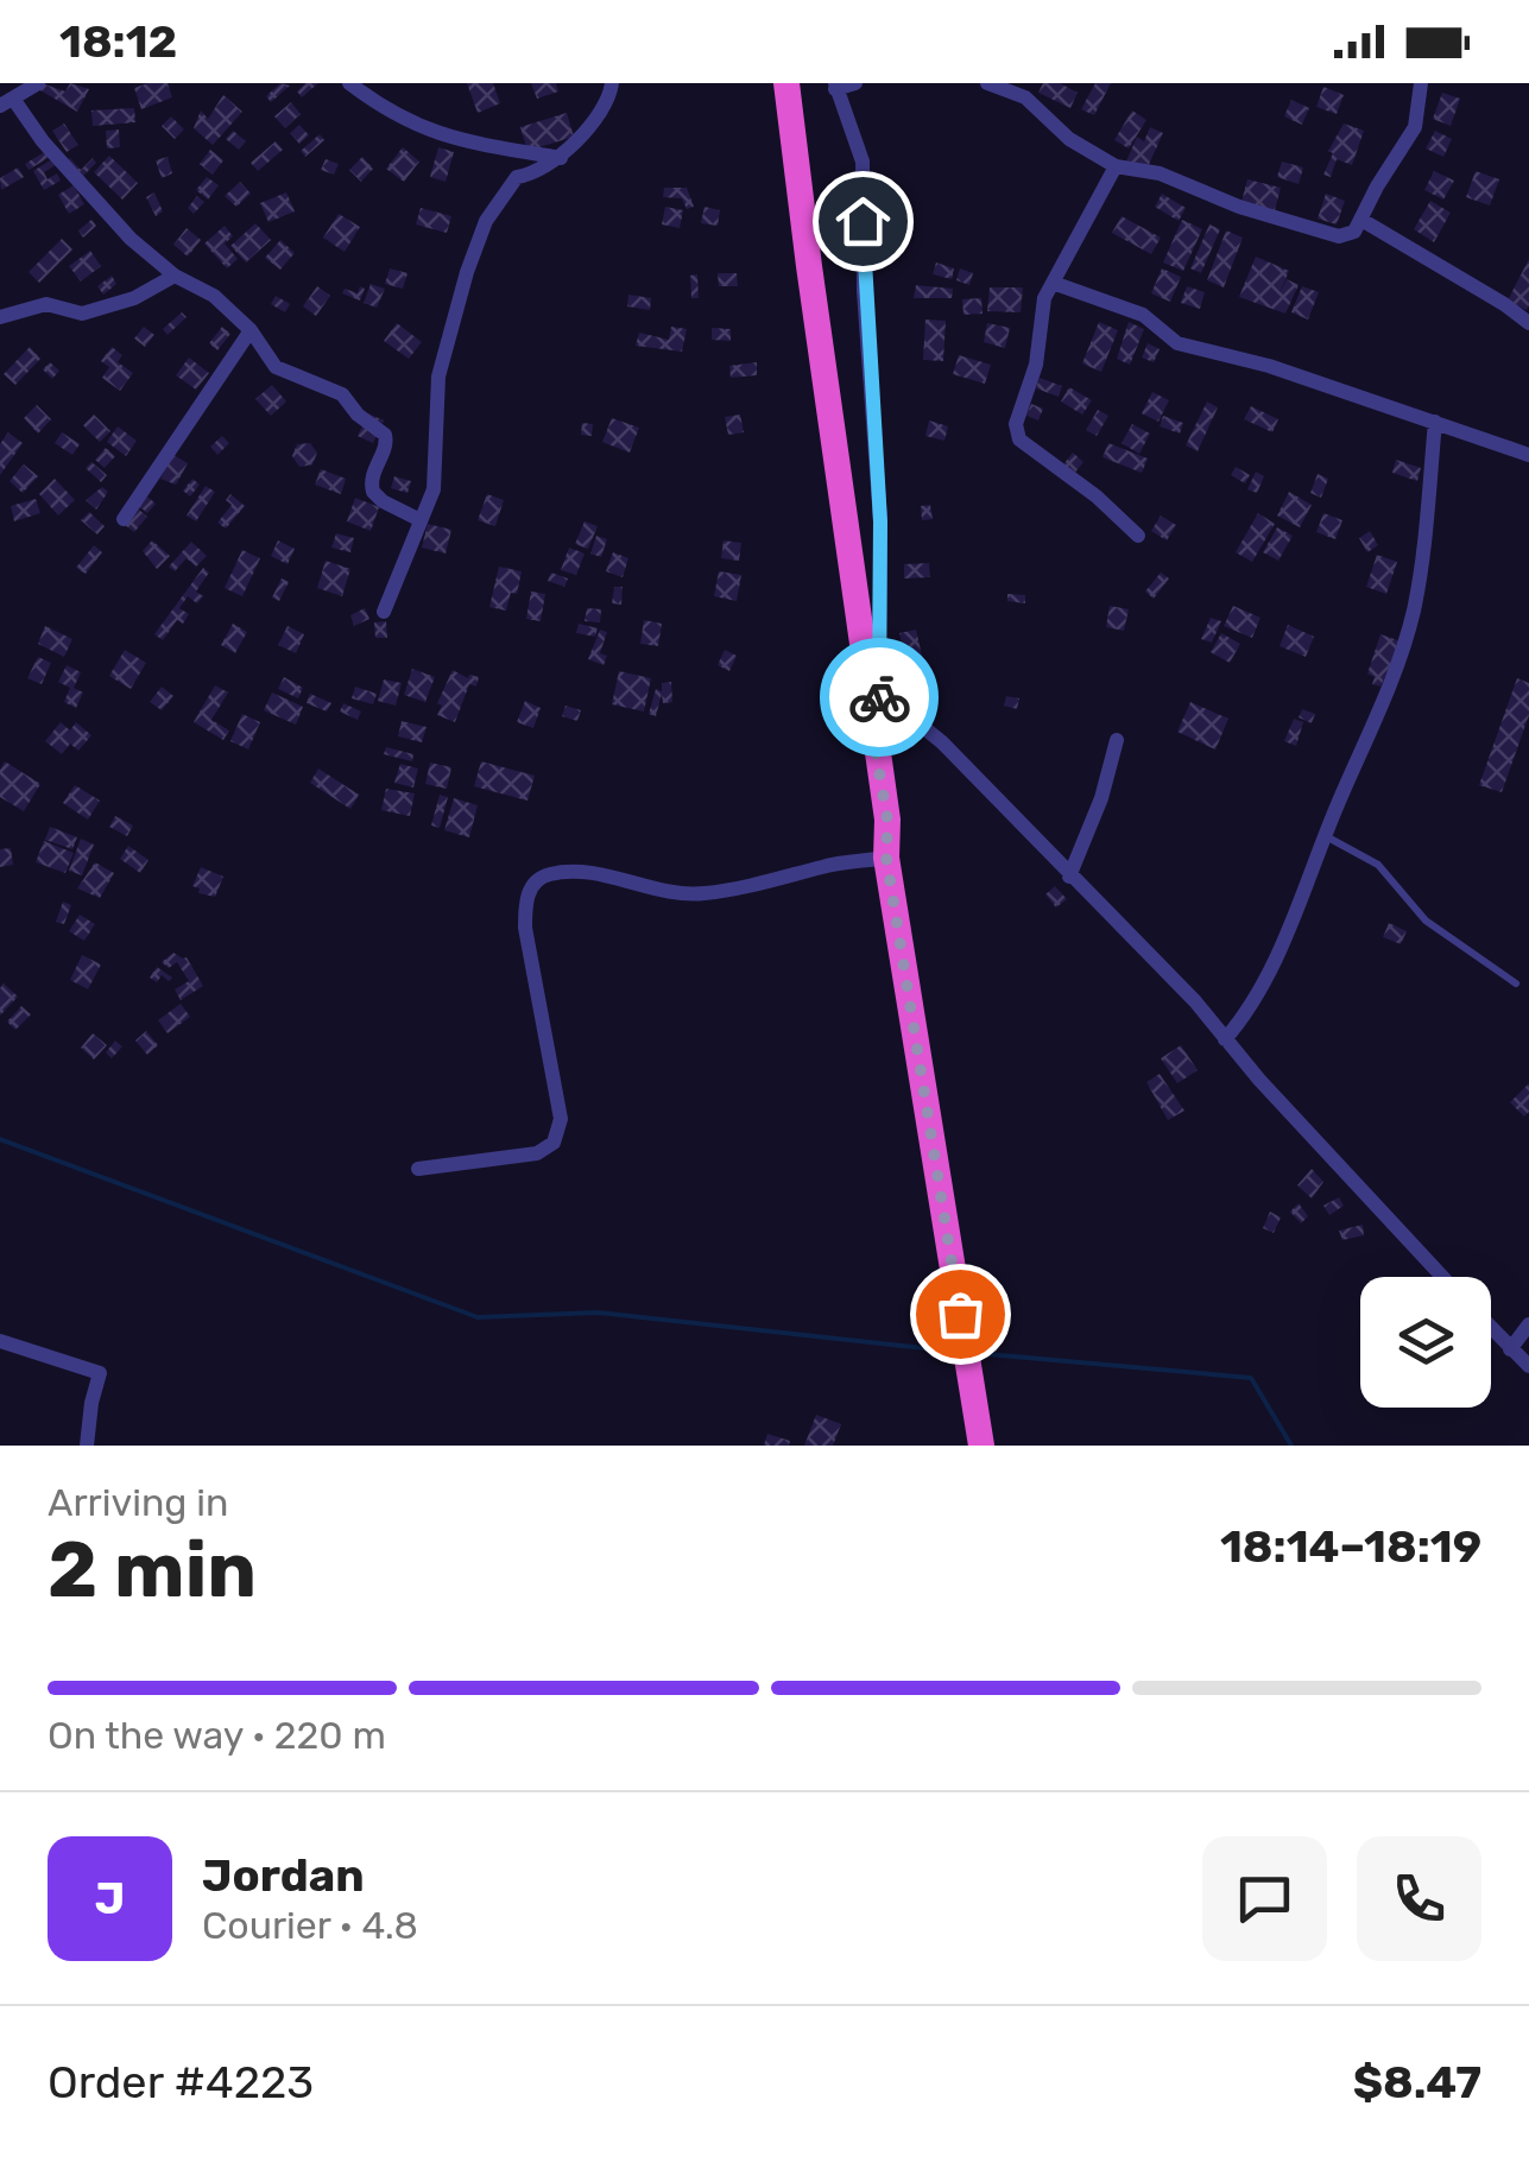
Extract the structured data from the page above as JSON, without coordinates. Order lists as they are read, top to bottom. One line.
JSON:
{"page":{"status":"18:12","heading":["2 min","Arriving in","18:14–18:19"],"panel":["Jordan","Courier · 4.8","Order #4223","$8.47"],"bar":"On the way · 220 m","round":"J"}}
